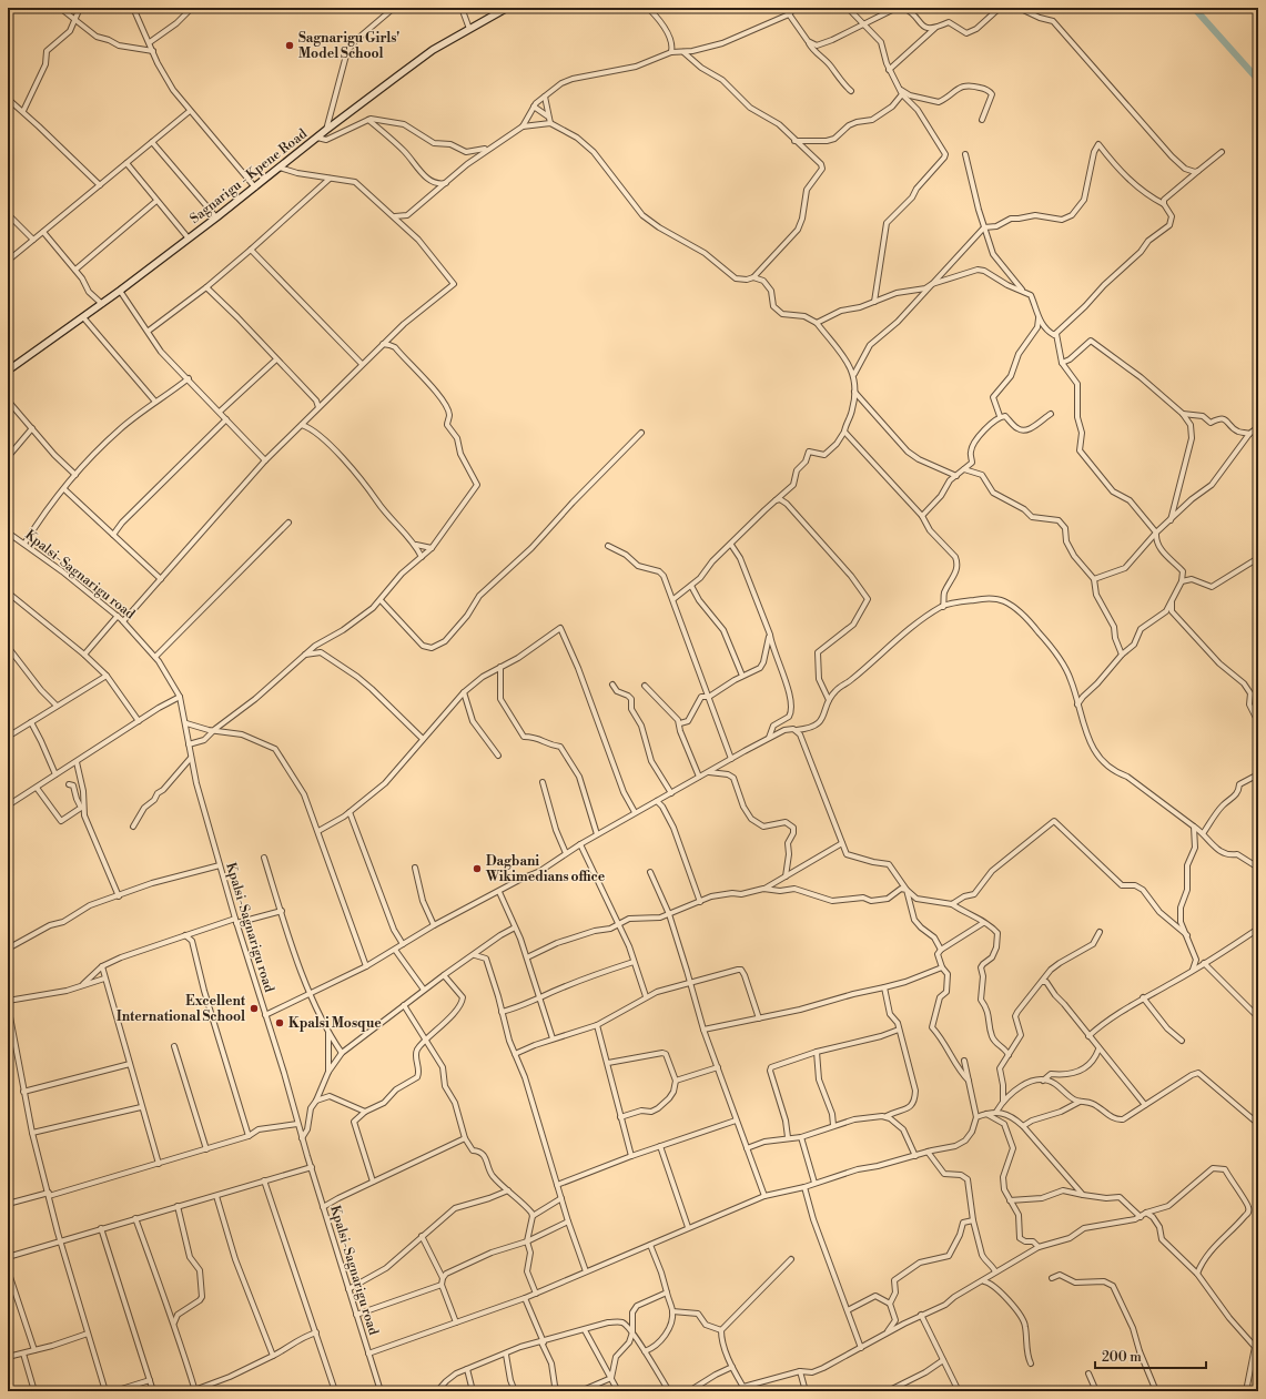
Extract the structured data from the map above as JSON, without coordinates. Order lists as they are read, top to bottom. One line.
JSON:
{"streets":{"street":["Sagnarigu - Kpene Road","Kpalsi-Sagnarigu road"]},"places":["Sagnarigu Girls' Model School","Dagbani Wikimedians office","Excellent International School","Kpalsi Mosque"],"scale_bar":"200 m"}
